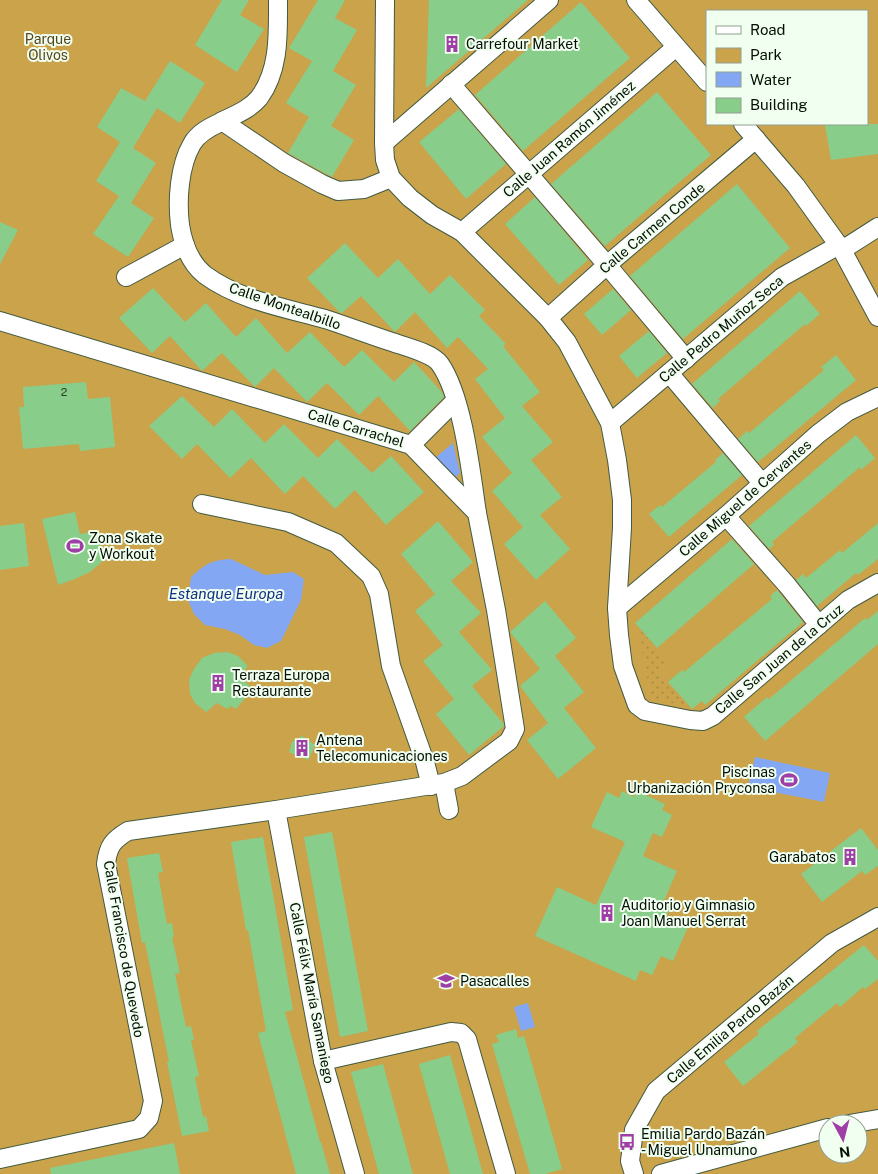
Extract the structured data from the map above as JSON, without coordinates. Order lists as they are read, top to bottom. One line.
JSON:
{"streets":{"street":["Calle Juan Ramón Jiménez","Calle Carmen Conde","Calle Montealbillo","Calle Pedro Muñoz Seca","Calle Carrachel","Calle Miguel de Cervantes","Calle San Juan de la Cruz","Calle Francisco de Quevedo","Calle Félix María Samaniego","Calle Emilia Pardo Bazán"]},"crossings":[["Calle Juan Ramón Jiménez","Calle San Juan de la Cruz"],["Calle Carmen Conde","Calle San Juan de la Cruz"],["Calle Montealbillo","Calle Carrachel"],["Calle Montealbillo","Calle Francisco de Quevedo"],["Calle Pedro Muñoz Seca","Calle San Juan de la Cruz"],["Calle Carrachel","Calle Francisco de Quevedo"],["Calle Miguel de Cervantes","Calle San Juan de la Cruz"],["Calle Francisco de Quevedo","Calle Félix María Samaniego"]],"water":["Estanque Europa"],"parks":["Parque Olivos"],"places":{"building":["Carrefour Market","Terraza Europa Restaurante","Antena Telecomunicaciones","Garabatos","Auditorio y Gimnasio Joan Manuel Serrat"],"sports":["Zona Skate y Workout","Piscinas Urbanización Pryconsa"],"school or university":["Pasacalles"],"bus stop":["Emilia Pardo Bazán - Miguel Unamuno"]},"house_numbers":["2"],"legend":["Road","Park","Water","Building"],"north":"bottom"}
